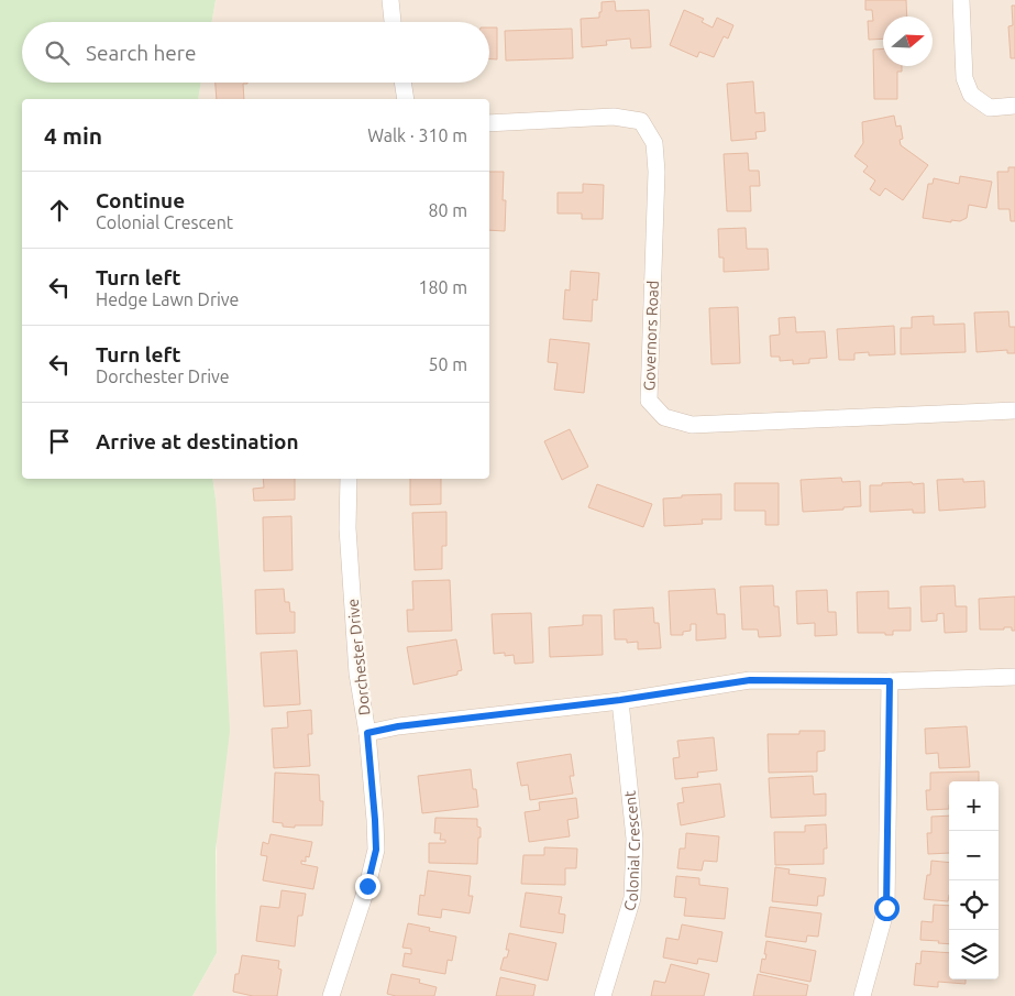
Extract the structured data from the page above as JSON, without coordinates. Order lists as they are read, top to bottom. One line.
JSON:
{"streets":{"street":["Governors Road","Dorchester Drive","Colonial Crescent"]},"north":"right","page":{"search":"Search here","heading":["4 min","Walk · 310 m"],"list":[["Continue","Colonial Crescent","80 m"],["Turn left","Hedge Lawn Drive","180 m"],["Turn left","Dorchester Drive","50 m"],"Arrive at destination"],"map_buttons":["+","−"]}}
